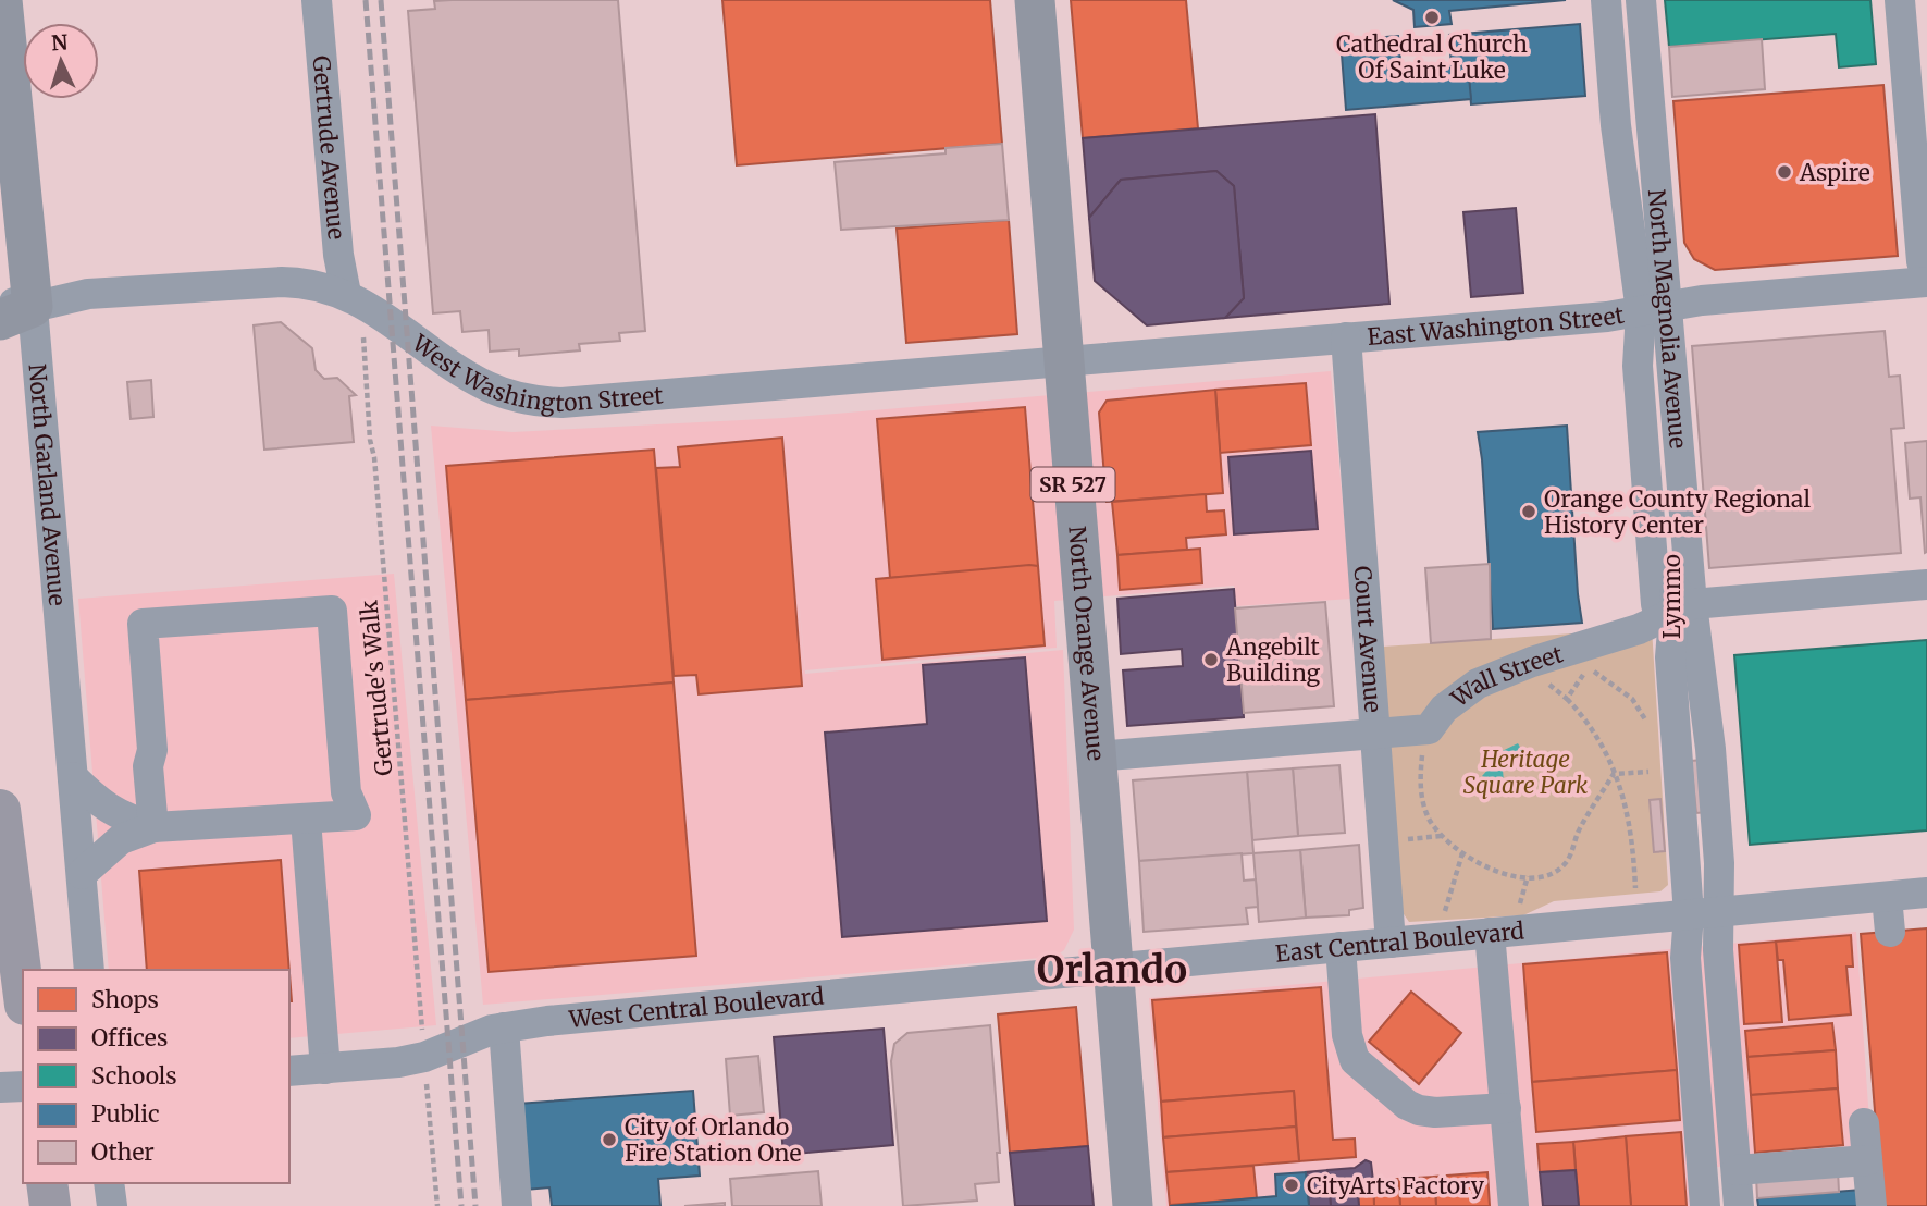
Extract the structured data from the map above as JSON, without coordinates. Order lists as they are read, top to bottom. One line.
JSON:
{"streets":{"main road":["SR 527","North Garland Avenue","North Orange Avenue"],"street":["Gertrude Avenue","North Magnolia Avenue","East Washington Street","West Washington Street","Lymmo","Court Avenue","Wall Street","East Central Boulevard","West Central Boulevard"],"path":["Gertrude's Walk"]},"crossings":[["Gertrude Avenue","West Washington Street"],["North Magnolia Avenue","East Washington Street"],["North Magnolia Avenue","Lymmo"],["East Washington Street","West Washington Street"],["East Washington Street","Lymmo"],["East Washington Street","Court Avenue"],["East Washington Street","North Orange Avenue"],["West Washington Street","North Garland Avenue"],["West Washington Street","North Orange Avenue"],["SR 527","North Orange Avenue"],["SR 527","East Central Boulevard"],["SR 527","West Central Boulevard"],["Lymmo","Wall Street"],["Lymmo","East Central Boulevard"],["Court Avenue","Wall Street"],["Court Avenue","East Central Boulevard"],["North Orange Avenue","Wall Street"],["North Orange Avenue","East Central Boulevard"],["North Orange Avenue","West Central Boulevard"],["East Central Boulevard","West Central Boulevard"]],"districts":["Orlando"],"parks":["Heritage Square Park"],"places":["Cathedral Church Of Saint Luke","Aspire","Orange County Regional History Center","Angebilt Building","City of Orlando Fire Station One","CityArts Factory"],"legend":["Shops","Offices","Schools","Public","Other"],"north":"top"}
